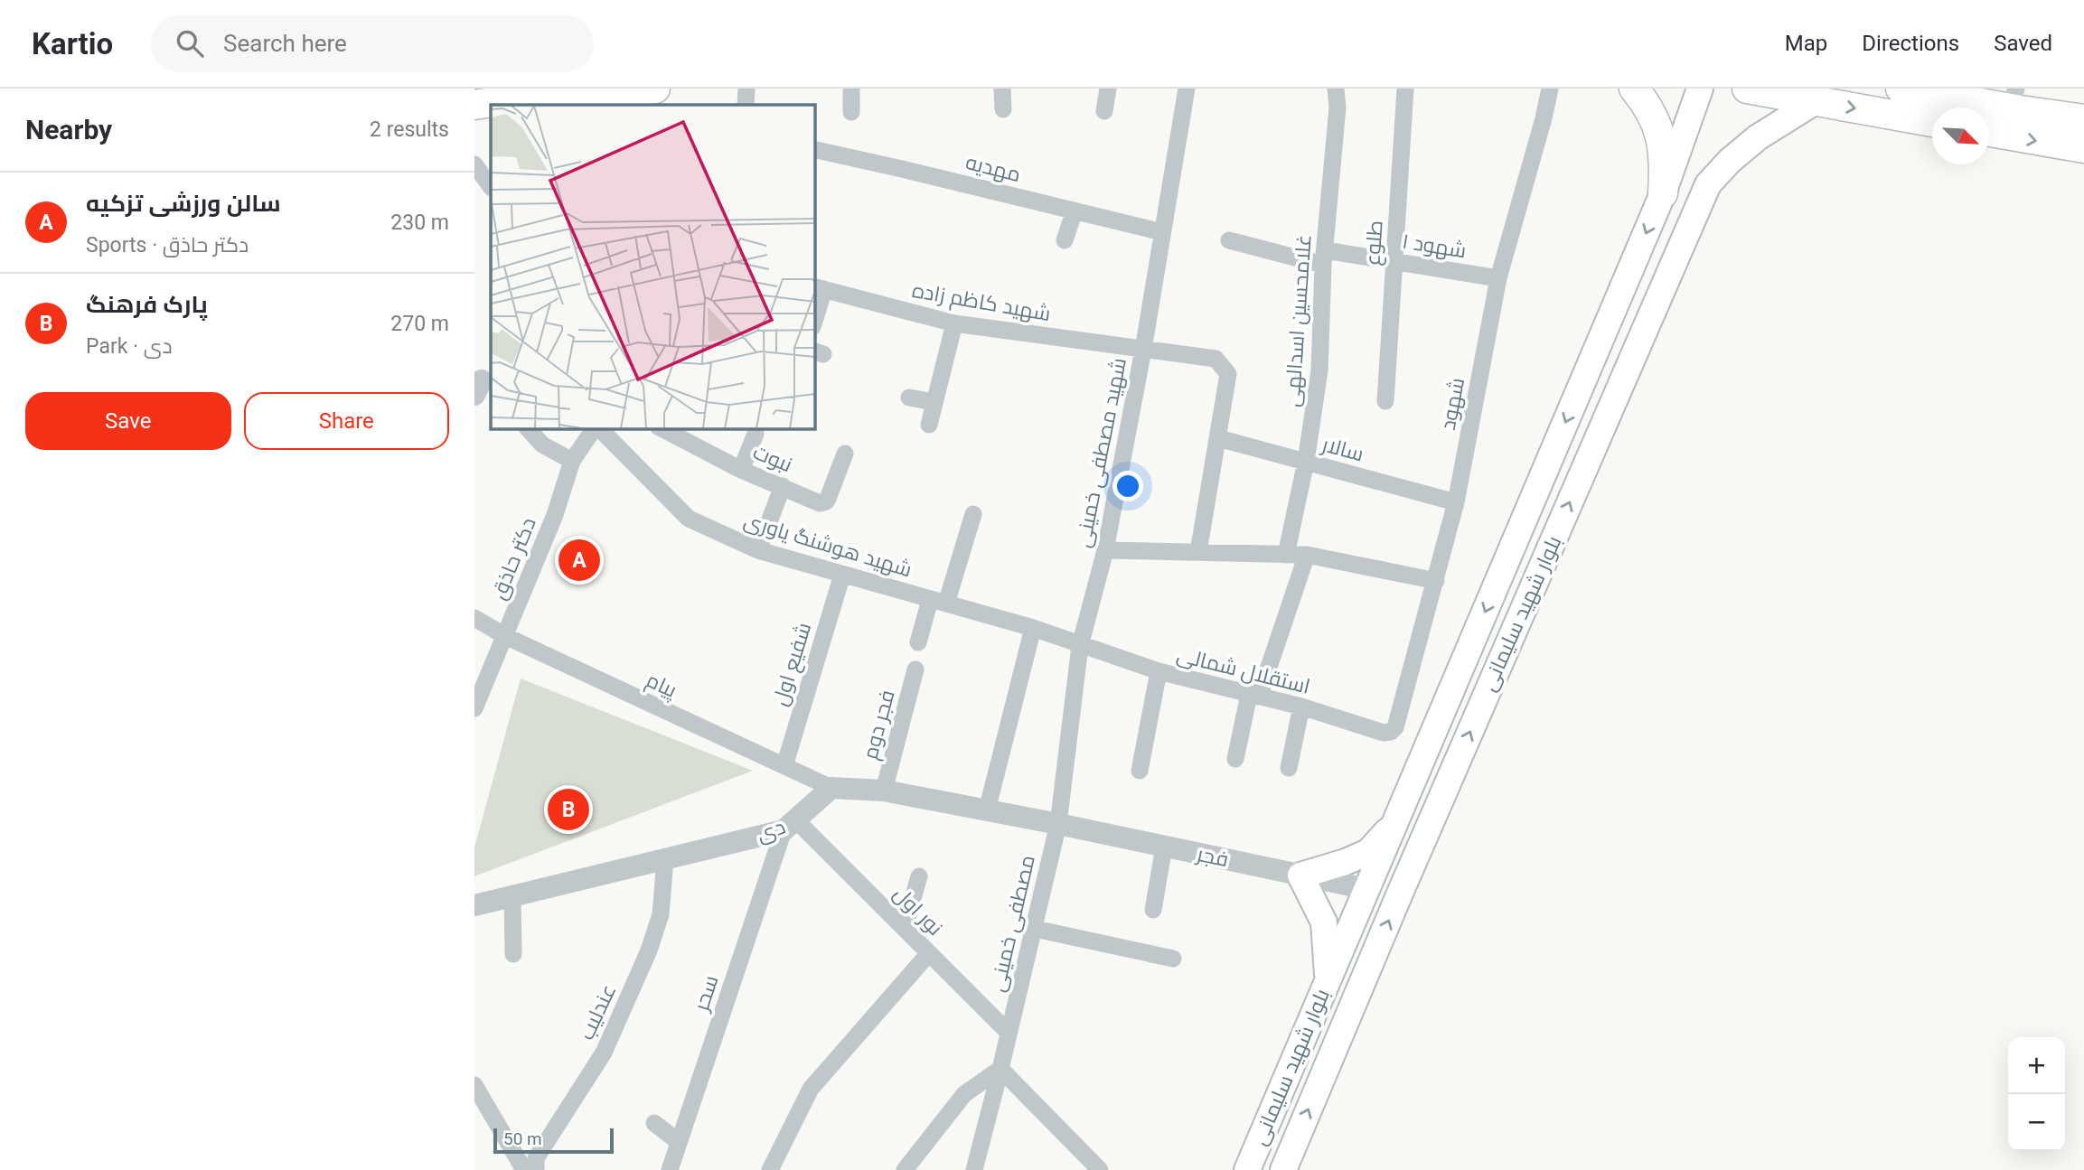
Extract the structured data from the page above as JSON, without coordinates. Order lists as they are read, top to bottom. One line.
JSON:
{"streets":{"main road":["بلوار شهید سلیمانی"],"street":["مهدیه","طلوع","شهود ۱","شهید کاظم زاده","غلامحسین اسدالهی","شهود","سالار","شهید مصطفی خمینی","نبوت","شهید هوشنگ یاوری","دکتر حاذق","شفیع اول","استقلال شمالی","پیام","فجر دوم","دی","فجر","نور اول","مصطفی خمینی","سحر","عندلیب"]},"crossings":[["مهدیه","شهید مصطفی خمینی"],["طلوع","شهود ۱"],["شهود ۱","غلامحسین اسدالهی"],["شهود ۱","شهود"],["شهید کاظم زاده","سالار"],["شهید کاظم زاده","شهید مصطفی خمینی"],["غلامحسین اسدالهی","سالار"],["شهود","سالار"],["شهود","استقلال شمالی"],["شهید مصطفی خمینی","شهید هوشنگ یاوری"],["شهید مصطفی خمینی","استقلال شمالی"],["شهید مصطفی خمینی","فجر"],["شهید مصطفی خمینی","مصطفی خمینی"],["شهید هوشنگ یاوری","شفیع اول"],["شهید هوشنگ یاوری","استقلال شمالی"],["دکتر حاذق","پیام"],["بلوار شهید سلیمانی","فجر"],["شفیع اول","پیام"],["پیام","دی"],["دی","نور اول"],["دی","سحر"],["دی","عندلیب"],["فجر","مصطفی خمینی"],["نور اول","مصطفی خمینی"],["نور اول","سحر"]],"scale_bar":"50 m","north":"bottom right","page":{"header":"Kartio","search":"Search here","nav":["Map","Directions","Saved"],"heading":["Nearby","2 results"],"list":[{"mark":"A","name":"سالن ورزشی تزکیه","note":"Sports · دکتر حاذق","value":"230 m"},{"mark":"B","name":"پارک فرهنگ","note":"Park · دی","value":"270 m"}],"buttons":["Save","Share"],"pins":["A","B"],"map_buttons":["+","−"],"scale":"50 m"}}
